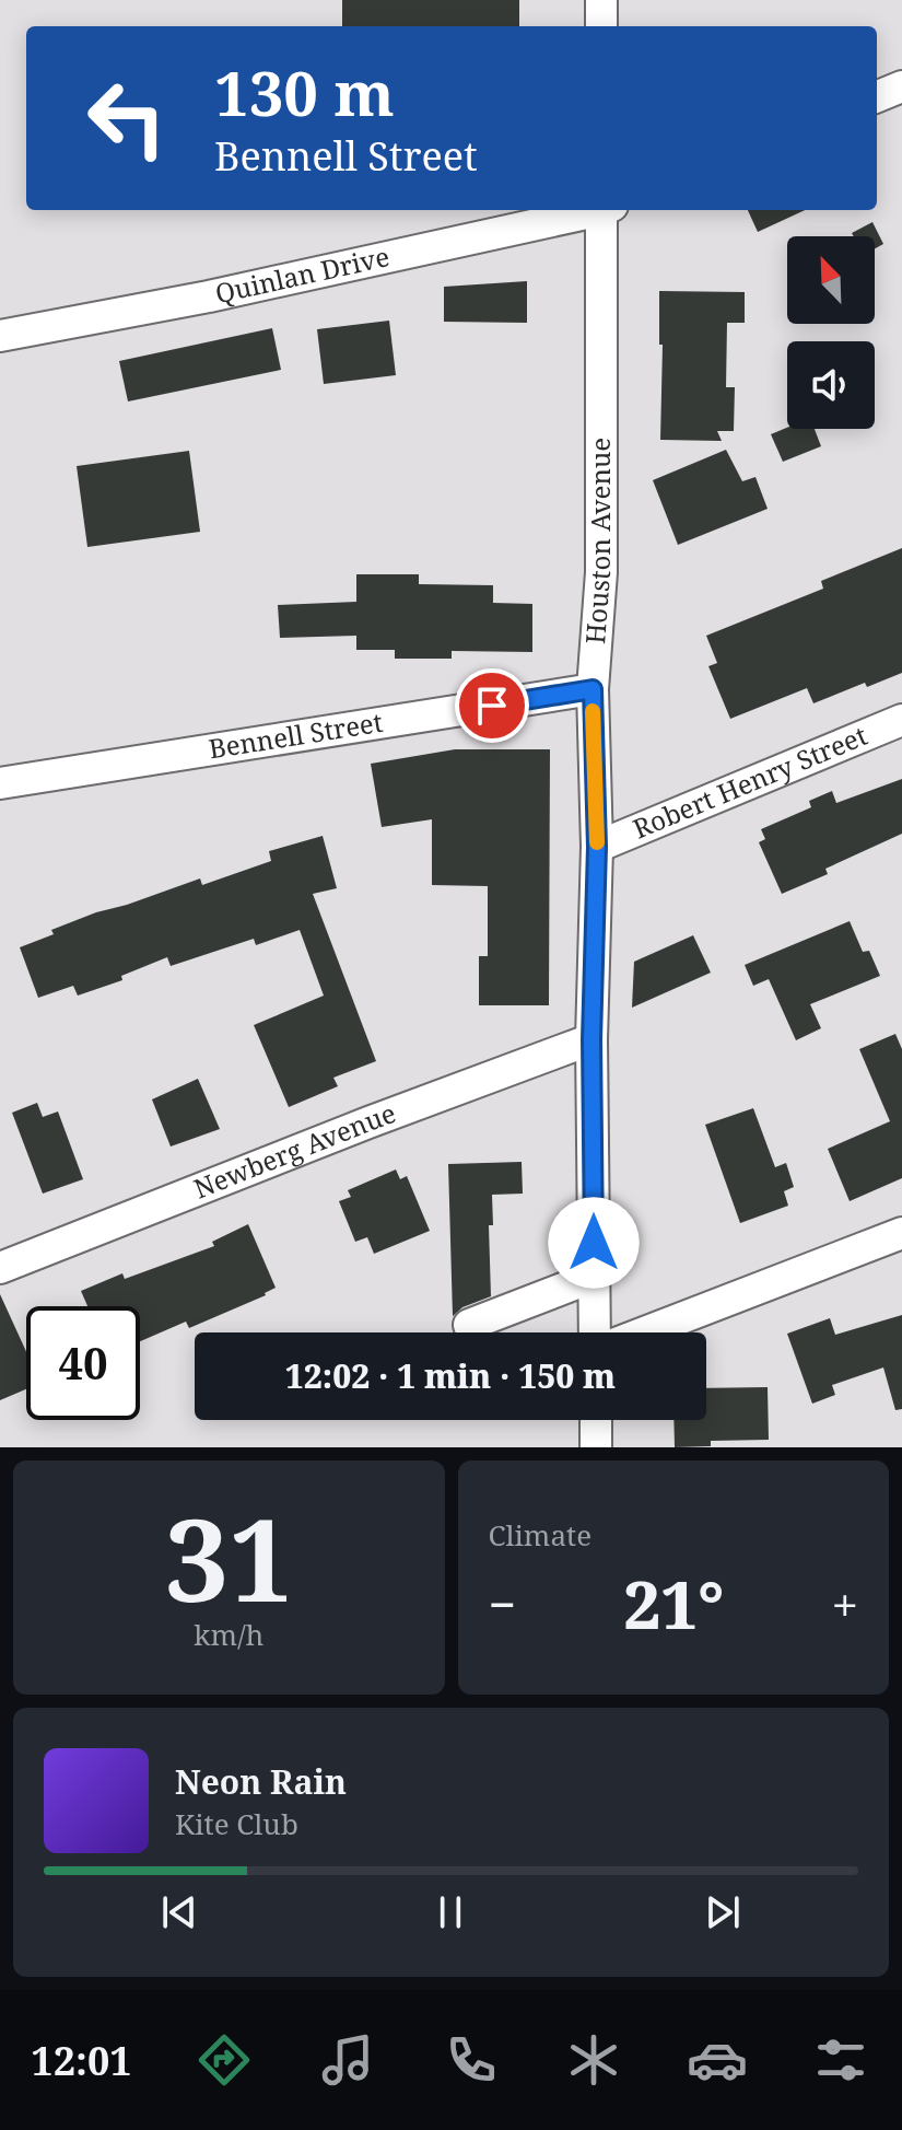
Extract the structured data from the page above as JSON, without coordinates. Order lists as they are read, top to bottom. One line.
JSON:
{"streets":{"street":["Quinlan Drive","Houston Avenue","Bennell Street","Robert Henry Street","Newberg Avenue"]},"crossings":[["Houston Avenue","Bennell Street"],["Houston Avenue","Robert Henry Street"],["Houston Avenue","Newberg Avenue"]],"north":"top left","page":{"turn":["130 m","Bennell Street"],"limit":"40","trip":"12:02 · 1 min · 150 m","tile":[["31","km/h"],"Climate"],"heat":["−","21°","+"],"song":["Neon Rain","Kite Club"],"tabs":"12:01"}}
